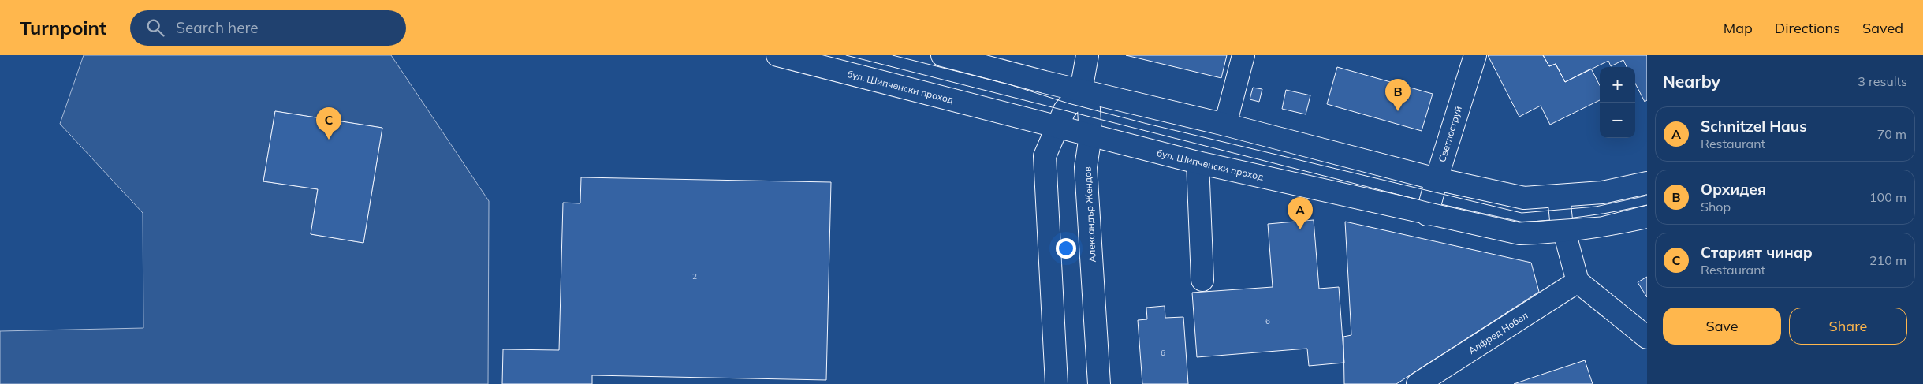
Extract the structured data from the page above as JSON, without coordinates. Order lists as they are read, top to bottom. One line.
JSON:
{"streets":{"main road":["бул. Шипченски проход","Светлоструй","Александър Жендов","Алфред Нобел"]},"crossings":[["бул. Шипченски проход","Светлоструй"],["бул. Шипченски проход","Александър Жендов"]],"house_numbers":["2","6","6"],"page":{"header":"Turnpoint","search":"Search here","nav":["Map","Directions","Saved"],"heading":["Nearby","3 results"],"map_buttons":["+","−"],"pins":["B","C","A"],"list":[{"mark":"A","name":"Schnitzel Haus","note":"Restaurant","value":"70 m"},{"mark":"B","name":"Орхидея","note":"Shop","value":"100 m"},{"mark":"C","name":"Старият чинар","note":"Restaurant","value":"210 m"}],"buttons":["Save","Share"]}}
